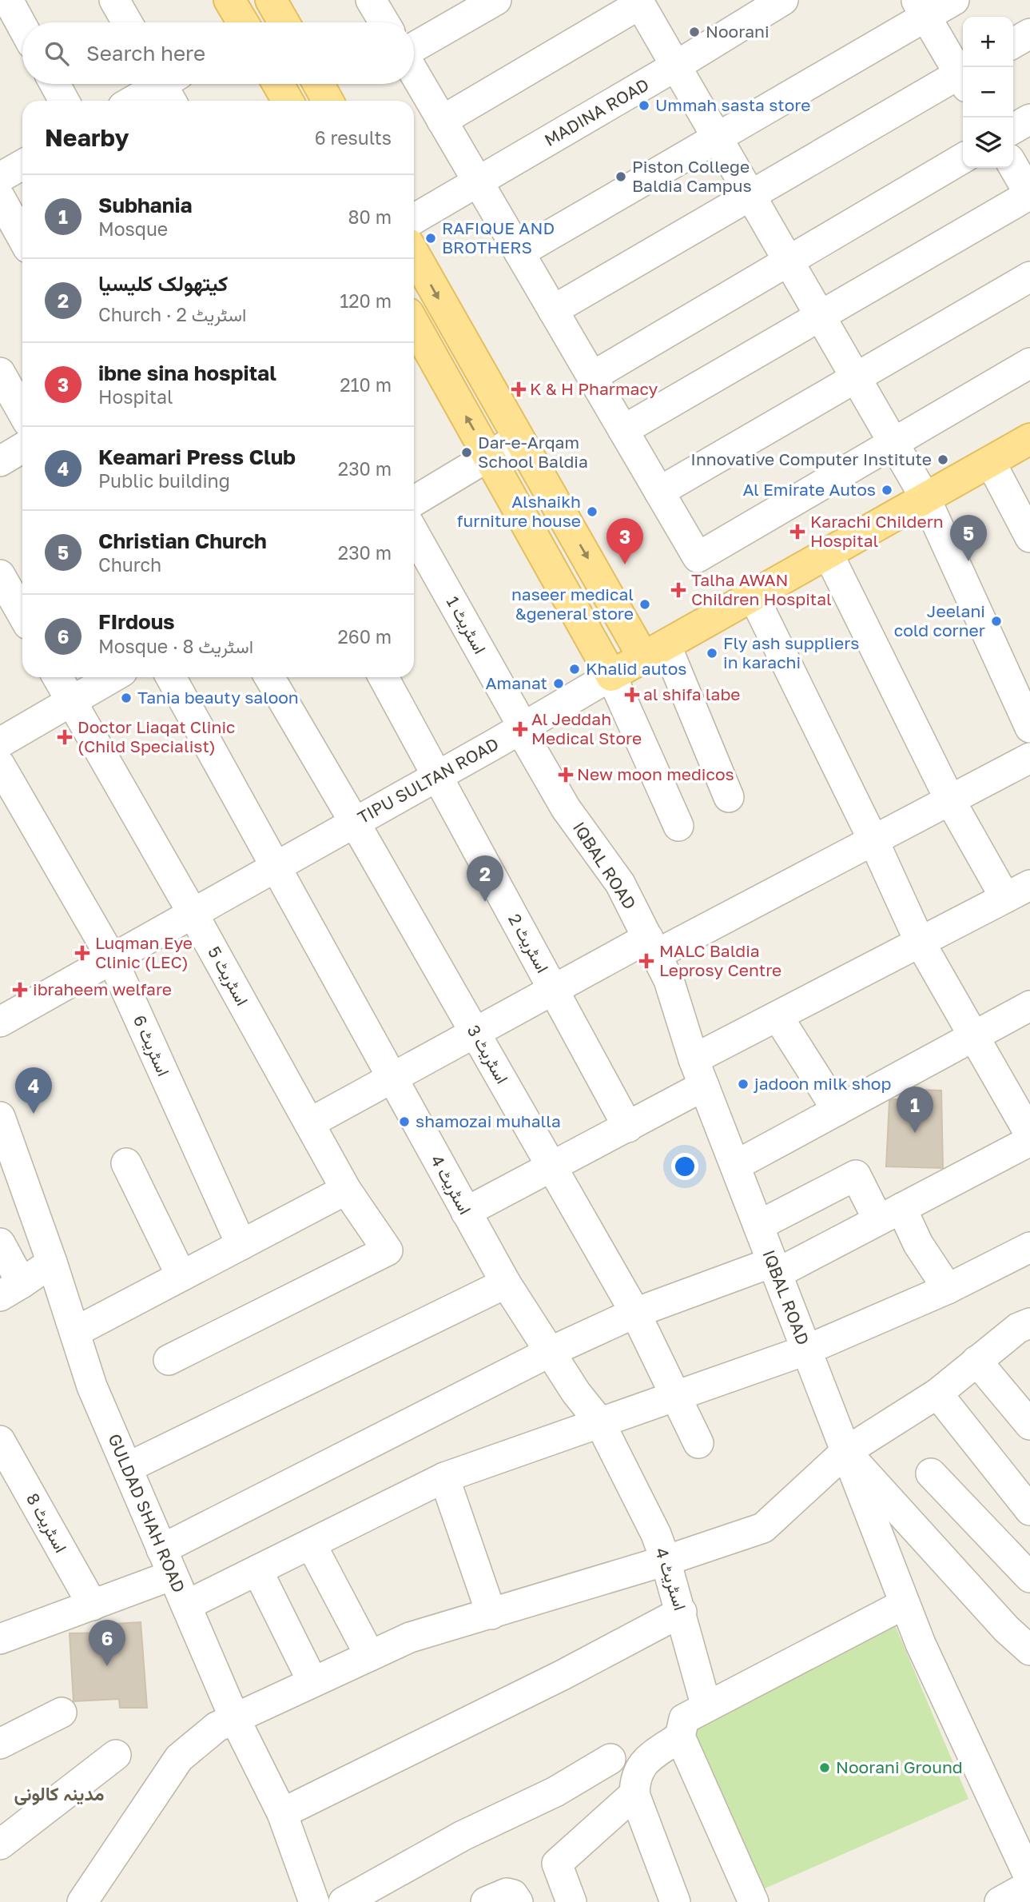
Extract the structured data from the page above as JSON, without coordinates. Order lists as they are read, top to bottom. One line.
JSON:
{"streets":{"main road":["TIPU SULTAN ROAD"],"street":["MADINA ROAD","اسٹریٹ 1","IQBAL ROAD","اسٹریٹ 2","اسٹریٹ 5","اسٹریٹ 6","اسٹریٹ 3","اسٹریٹ 4","GULDAD SHAH ROAD","اسٹریٹ 8"]},"crossings":[["اسٹریٹ 1","TIPU SULTAN ROAD"],["اسٹریٹ 1","IQBAL ROAD"],["TIPU SULTAN ROAD","IQBAL ROAD"],["TIPU SULTAN ROAD","اسٹریٹ 2"],["TIPU SULTAN ROAD","اسٹریٹ 5"],["TIPU SULTAN ROAD","اسٹریٹ 6"],["TIPU SULTAN ROAD","اسٹریٹ 3"],["TIPU SULTAN ROAD","اسٹریٹ 4"]],"districts":["مدینہ کالونی"],"places":{"other":["Noorani","Ummah sasta store","Piston College Baldia Campus","RAFIQUE AND BROTHERS","Dar-e-Arqam School Baldia","Innovative Computer Institute","Al Emirate Autos","Alshaikh furniture house","naseer medical &general store","Jeelani cold corner","Fly ash suppliers in karachi","Khalid autos","Amanat","Tania beauty saloon","jadoon milk shop","shamozai muhalla","Noorani Ground"],"health":["K & H Pharmacy","Karachi Childern Hospital","Talha AWAN Children Hospital","al shifa labe","Al Jeddah Medical Store","Doctor Liaqat Clinic (Child Specialist)","New moon medicos","Luqman Eye Clinic (LEC)","MALC Baldia Leprosy Centre","ibraheem welfare"]},"page":{"map_buttons":["+","−"],"search":"Search here","heading":["Nearby","6 results"],"list":[{"mark":"1","name":"Subhania","note":"Mosque","value":"80 m"},{"mark":"2","name":"کیتھولک کلیسیا","note":"Church · اسٹریٹ 2","value":"120 m"},{"mark":"3","name":"ibne sina hospital","note":"Hospital","value":"210 m"},{"mark":"4","name":"Keamari Press Club","note":"Public building","value":"230 m"},{"mark":"5","name":"Christian Church","note":"Church","value":"230 m"},{"mark":"6","name":"FIrdous","note":"Mosque · اسٹریٹ 8","value":"260 m"}],"pins":["5","3","2","4","1","6"]}}
